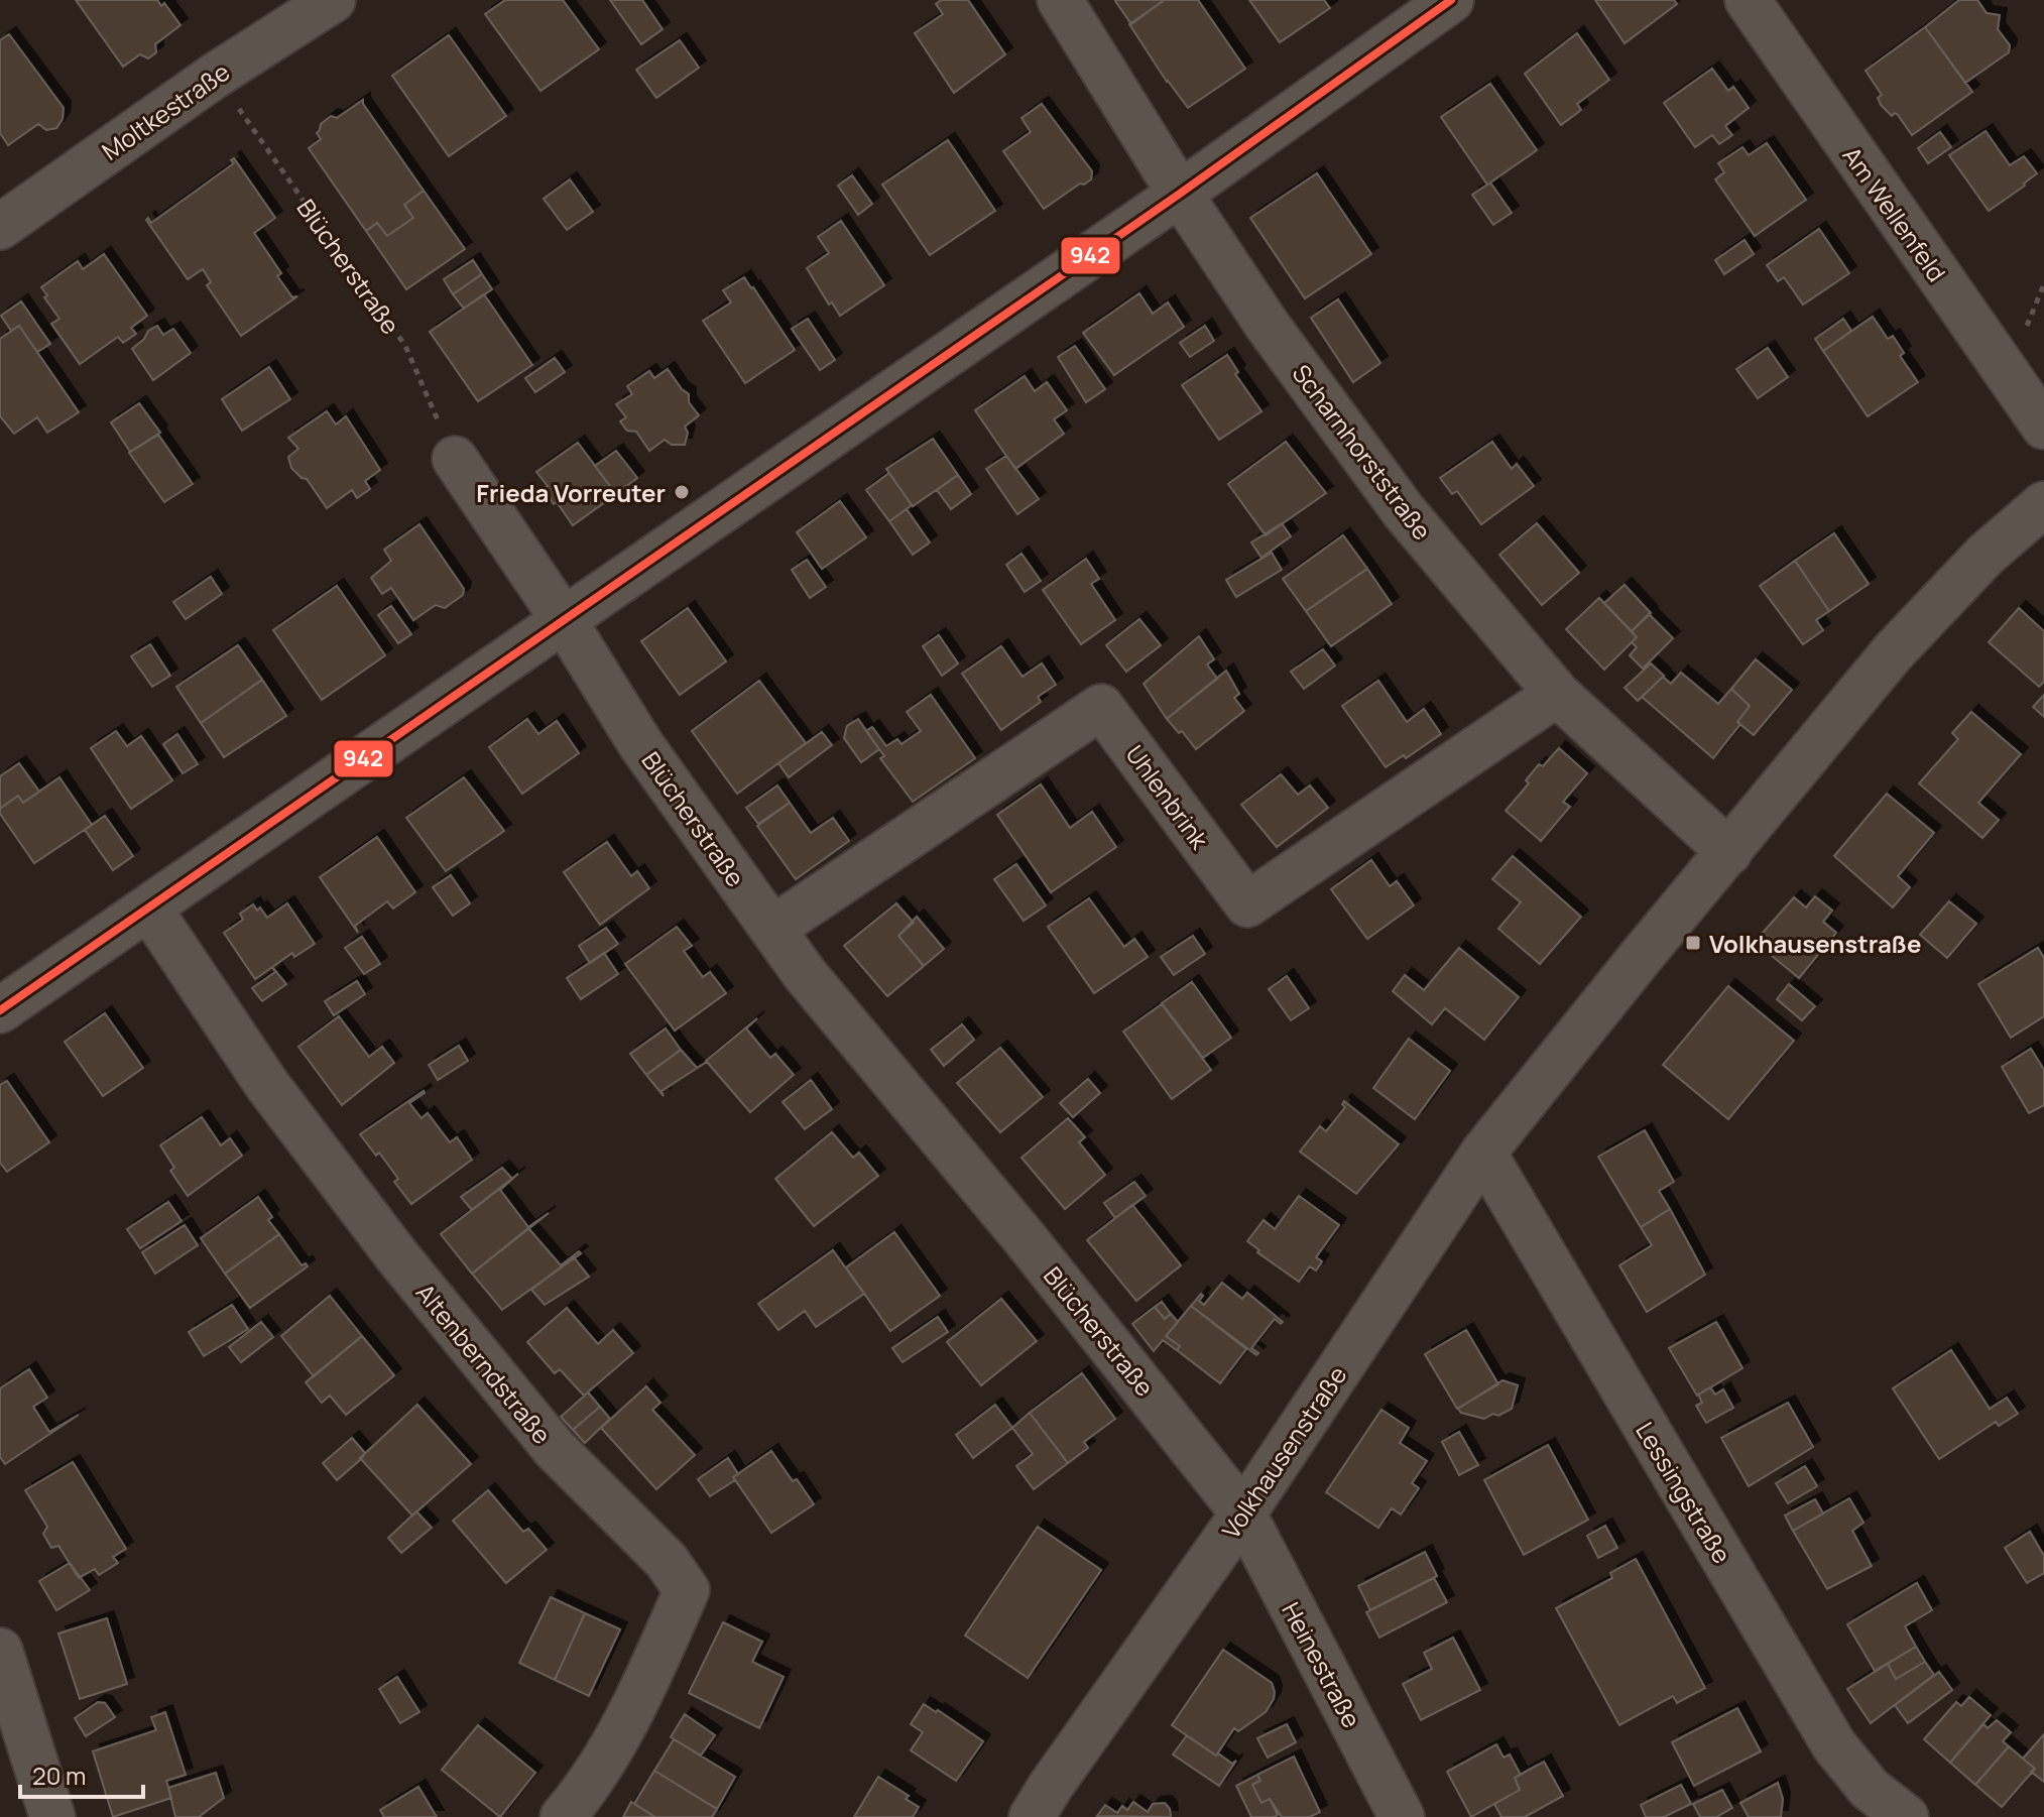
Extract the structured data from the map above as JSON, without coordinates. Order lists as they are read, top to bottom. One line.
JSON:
{"streets":{"street":["Moltkestraße","Am Wellenfeld","Blücherstraße","Scharnhorststraße","Uhlenbrink","Altenberndstraße","Volkhausenstraße","Lessingstraße","Heinestraße"]},"crossings":[["Moltkestraße","Blücherstraße"],["Blücherstraße","Uhlenbrink"],["Blücherstraße","Volkhausenstraße"],["Blücherstraße","Heinestraße"],["Scharnhorststraße","Uhlenbrink"],["Scharnhorststraße","Volkhausenstraße"],["Volkhausenstraße","Lessingstraße"],["Volkhausenstraße","Heinestraße"]],"places":{"other":["Frieda Vorreuter"],"transit":["Volkhausenstraße"]},"lines":["transit line 942"],"scale_bar":"20 m"}
